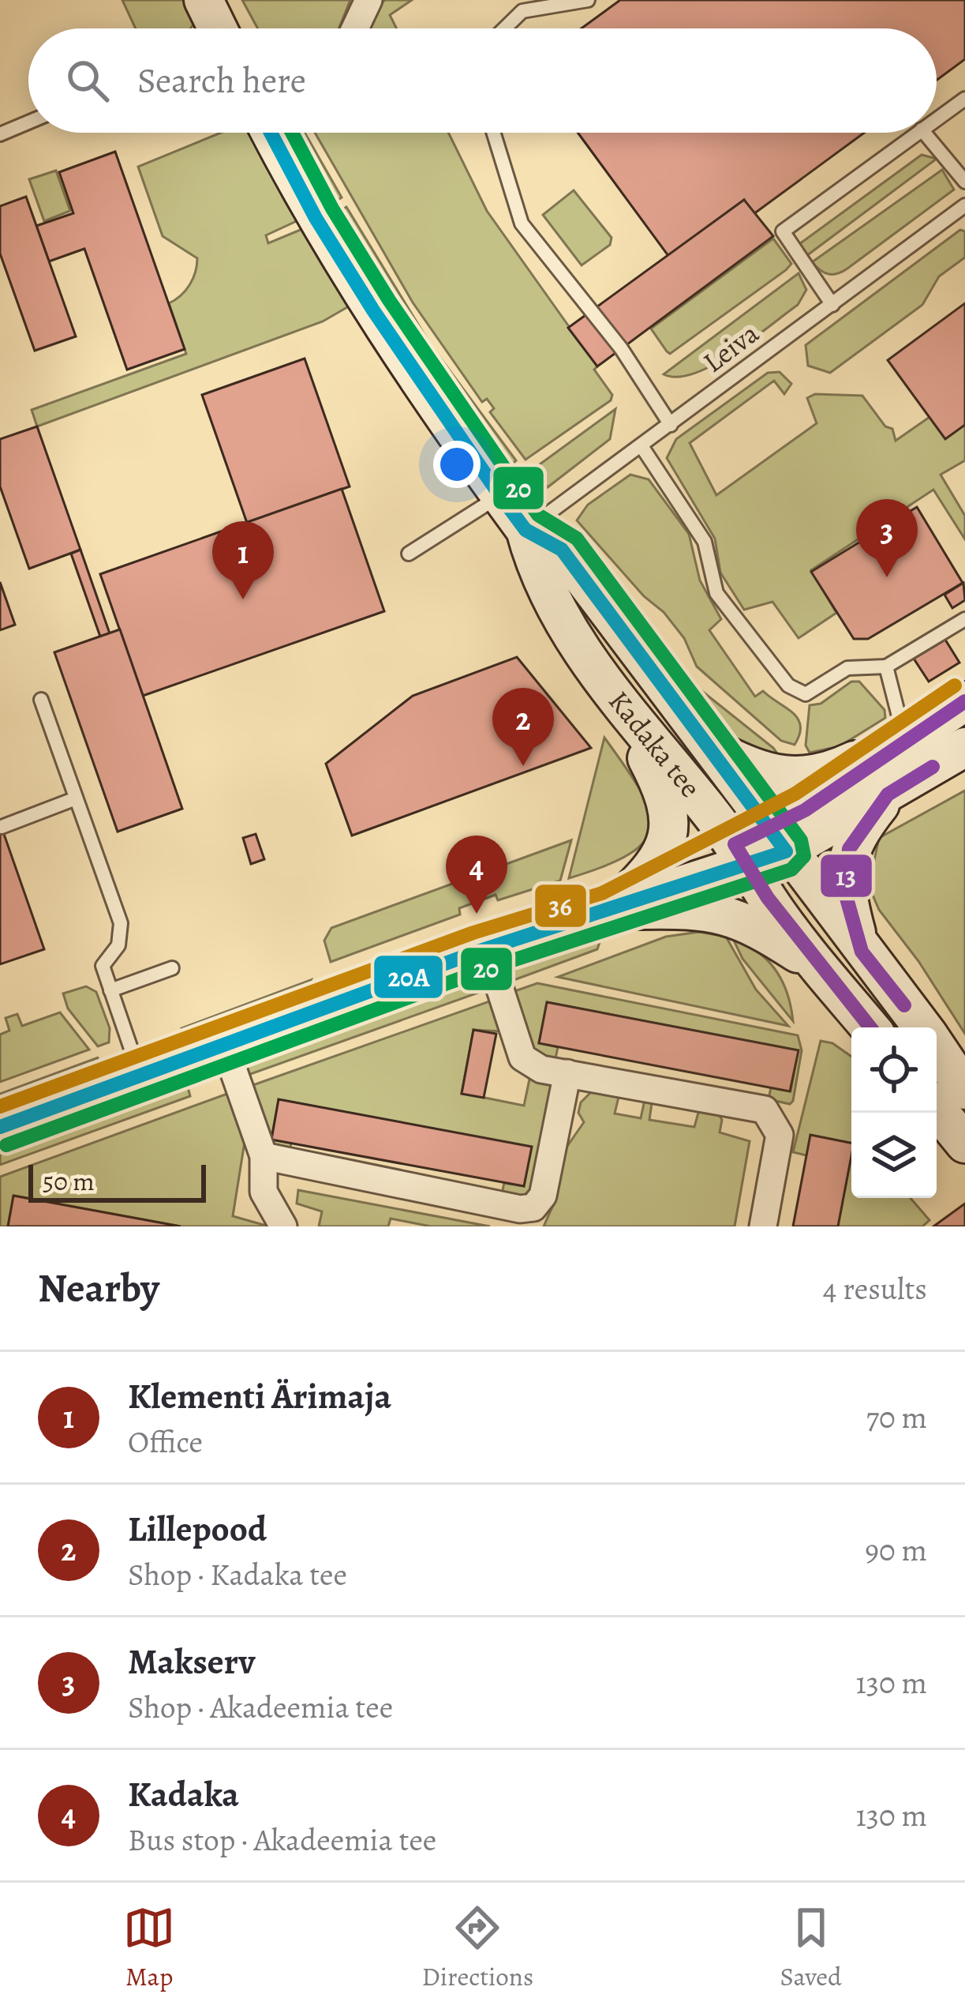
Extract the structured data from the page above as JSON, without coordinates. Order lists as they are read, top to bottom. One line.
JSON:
{"streets":{"main road":["Kadaka tee"],"lane":["Leiva"]},"crossings":[["Leiva","Kadaka tee"]],"lines":["transit line 20A","transit line 20","transit line 36","transit line 13"],"scale_bar":"50 m","page":{"search":"Search here","pins":["3","1","2","4"],"scale":"50 m","heading":["Nearby","4 results"],"list":[{"mark":"1","name":"Klementi Ärimaja","note":"Office","value":"70 m"},{"mark":"2","name":"Lillepood","note":"Shop · Kadaka tee","value":"90 m"},{"mark":"3","name":"Makserv","note":"Shop · Akadeemia tee","value":"130 m"},{"mark":"4","name":"Kadaka","note":"Bus stop · Akadeemia tee","value":"130 m"}],"nav":["Map","Directions","Saved"]}}
